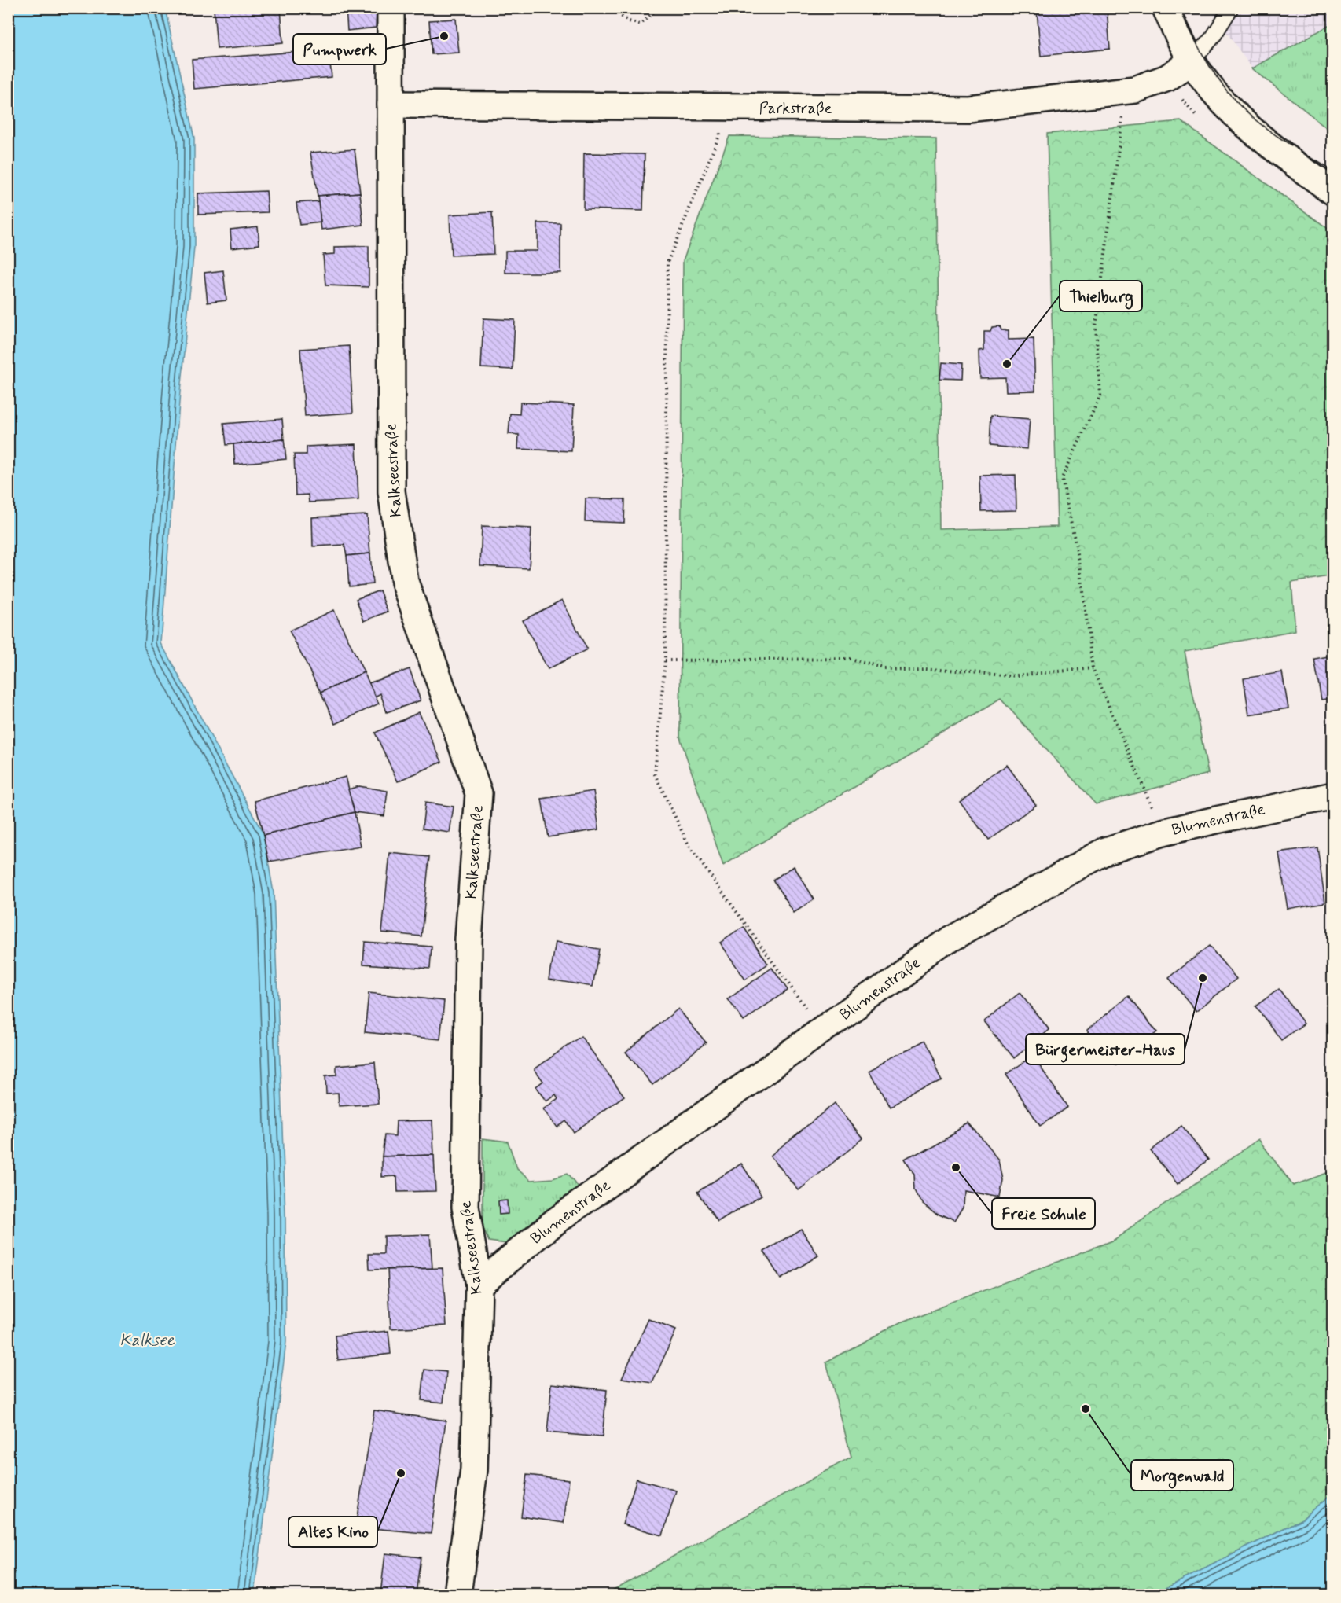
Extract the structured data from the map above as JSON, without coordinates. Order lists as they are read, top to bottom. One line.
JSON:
{"streets":{"street":["Parkstraße","Kalkseestraße","Blumenstraße"]},"crossings":[["Parkstraße","Kalkseestraße"],["Kalkseestraße","Blumenstraße"]],"water":["Kalksee"],"places":["Pumpwerk","Thielburg","Bürgermeister-Haus","Freie Schule","Morgenwald","Altes Kino"]}
